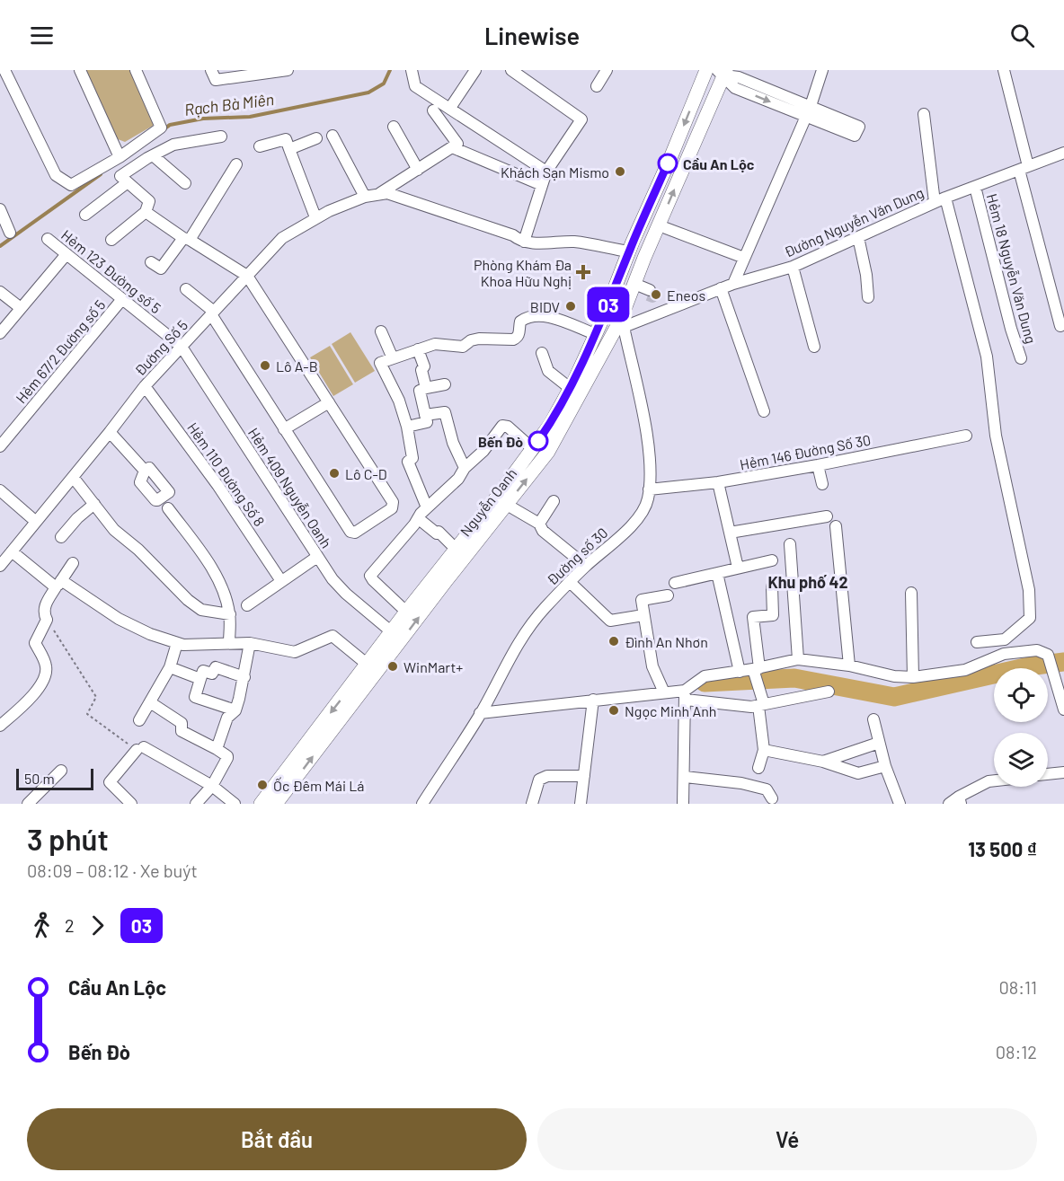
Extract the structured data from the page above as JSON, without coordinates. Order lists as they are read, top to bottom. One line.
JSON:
{"streets":{"main road":["Nguyễn Oanh"],"street":["Đường Nguyễn Văn Dung","Hẻm 18 Nguyễn Văn Dung","Hẻm 123 Đường số 5","Đường Số 5","Hẻm 67/2 Đường số 5","Hẻm 146 Đường Số 30","Hẻm 110 Đường Số 8","Hẻm 409 Nguyễn Oanh","Đường số 30"]},"crossings":[["Đường Nguyễn Văn Dung","Hẻm 18 Nguyễn Văn Dung"],["Đường Nguyễn Văn Dung","Nguyễn Oanh"],["Đường Nguyễn Văn Dung","Đường số 30"],["Hẻm 123 Đường số 5","Đường Số 5"],["Hẻm 123 Đường số 5","Hẻm 67/2 Đường số 5"],["Hẻm 123 Đường số 5","Hẻm 409 Nguyễn Oanh"],["Đường Số 5","Hẻm 110 Đường Số 8"],["Đường Số 5","Hẻm 409 Nguyễn Oanh"],["Hẻm 146 Đường Số 30","Đường số 30"],["Hẻm 409 Nguyễn Oanh","Nguyễn Oanh"],["Nguyễn Oanh","Đường số 30"]],"districts":["Khu phố 42"],"water":["Rạch Bà Miên"],"places":{"other":["Cầu An Lộc","Khách Sạn Mismo","Eneos","BIDV","Lô A-B","Bến Đò","Lô C-D","Đình An Nhơn","WinMart+","Ngọc Minh Anh","Ốc Đêm Mái Lá"],"health":["Phòng Khám Đa Khoa Hữu Nghị"]},"lines":["bus line 03"],"scale_bar":"50 m","page":{"header":"Linewise","on_map":"03","scale":"50 m","heading":["3 phút","08:09 – 08:12 · Xe buýt","13 500 ₫"],"legs":["2","03"],"list":[{"name":"Cầu An Lộc","value":"08:11"},{"name":"Bến Đò","value":"08:12"}],"buttons":["Bắt đầu","Vé"]}}
